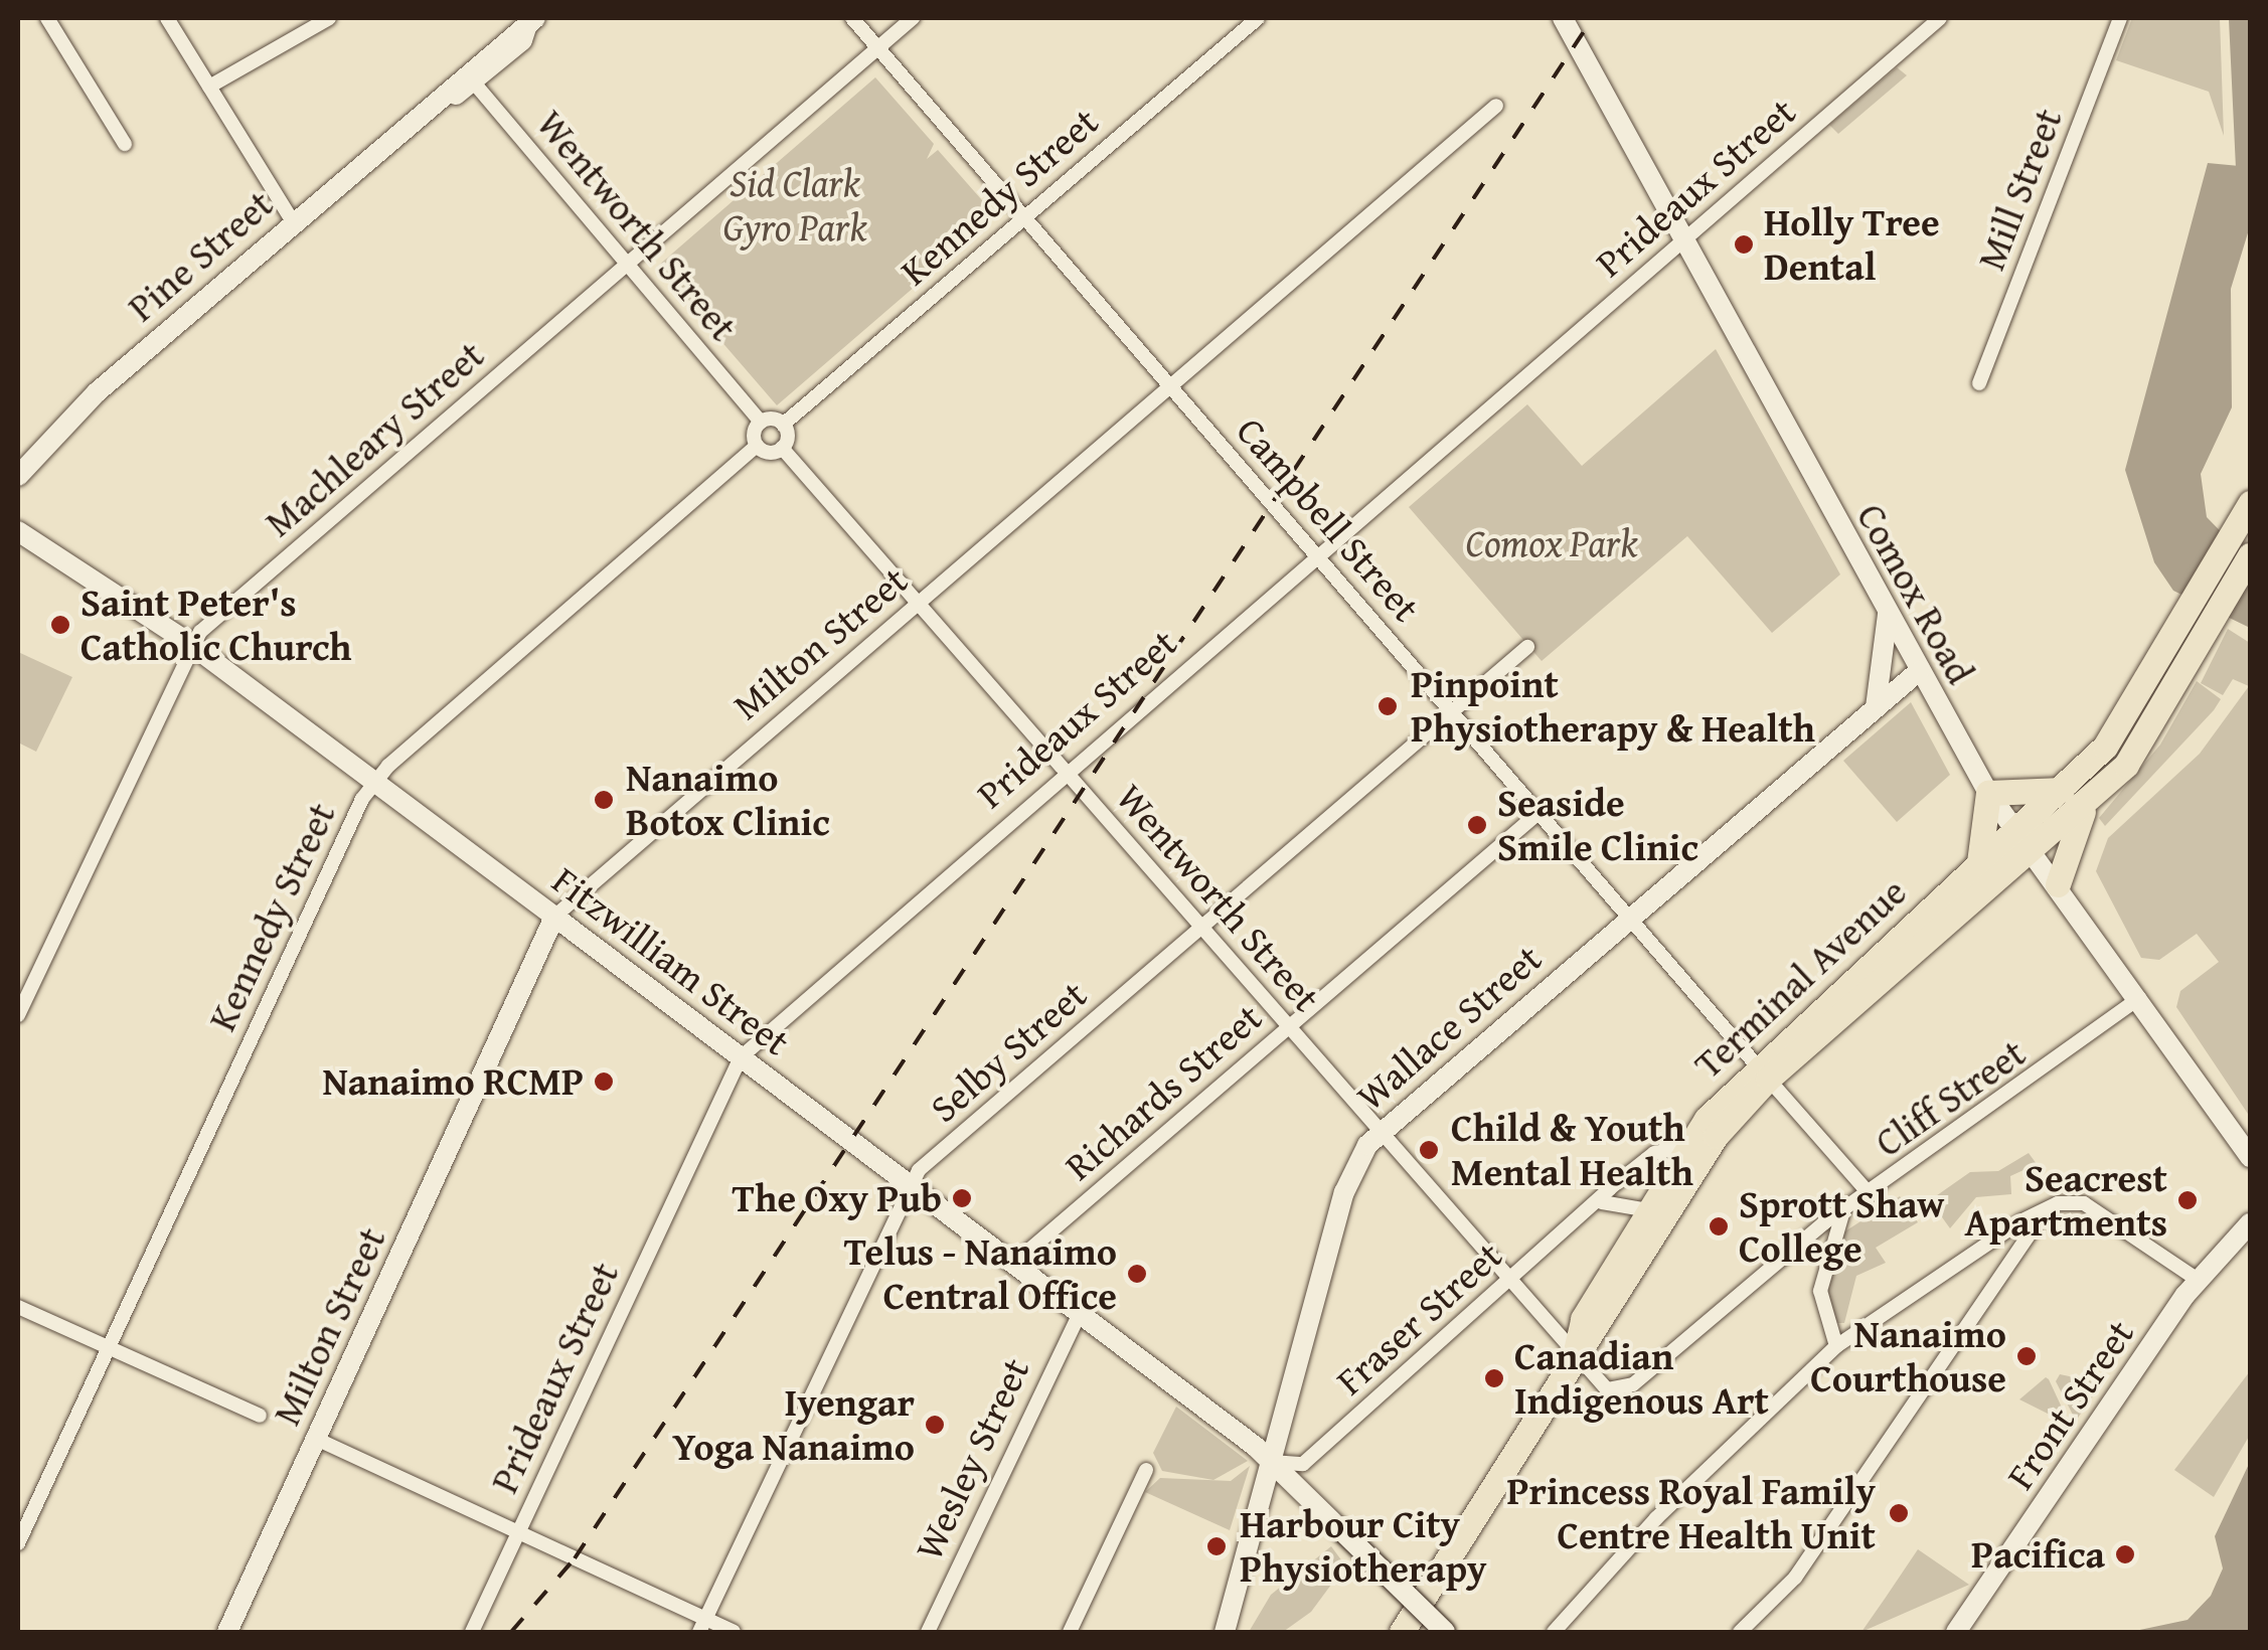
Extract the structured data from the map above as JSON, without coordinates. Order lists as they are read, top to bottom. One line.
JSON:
{"streets":{"highway":["Terminal Avenue"],"street":["Prideaux Street","Mill Street","Kennedy Street","Wentworth Street","Pine Street","Machleary Street","Campbell Street","Comox Road","Milton Street","Fitzwilliam Street","Wallace Street","Selby Street","Richards Street","Cliff Street","Fraser Street","Front Street","Wesley Street"]},"crossings":[["Prideaux Street","Wentworth Street"],["Prideaux Street","Campbell Street"],["Prideaux Street","Comox Road"],["Prideaux Street","Fitzwilliam Street"],["Kennedy Street","Campbell Street"],["Kennedy Street","Fitzwilliam Street"],["Wentworth Street","Pine Street"],["Wentworth Street","Machleary Street"],["Wentworth Street","Milton Street"],["Wentworth Street","Terminal Avenue"],["Wentworth Street","Wallace Street"],["Wentworth Street","Selby Street"],["Wentworth Street","Richards Street"],["Wentworth Street","Cliff Street"],["Wentworth Street","Fraser Street"],["Machleary Street","Campbell Street"],["Machleary Street","Fitzwilliam Street"],["Campbell Street","Milton Street"],["Campbell Street","Terminal Avenue"],["Campbell Street","Wallace Street"],["Campbell Street","Selby Street"],["Campbell Street","Richards Street"],["Campbell Street","Cliff Street"],["Comox Road","Terminal Avenue"],["Comox Road","Wallace Street"],["Comox Road","Cliff Street"],["Milton Street","Fitzwilliam Street"],["Fitzwilliam Street","Wallace Street"],["Fitzwilliam Street","Selby Street"],["Fitzwilliam Street","Richards Street"],["Fitzwilliam Street","Fraser Street"],["Fitzwilliam Street","Wesley Street"],["Terminal Avenue","Fraser Street"],["Wallace Street","Fraser Street"]],"parks":["Sid Clark Gyro Park","Comox Park"],"places":["Holly Tree Dental","Saint Peter's Catholic Church","Pinpoint Physiotherapy & Health","Nanaimo Botox Clinic","Seaside Smile Clinic","Nanaimo RCMP","Child & Youth Mental Health","The Oxy Pub","Seacrest Apartments","Sprott Shaw College","Telus - Nanaimo Central Office","Nanaimo Courthouse","Canadian Indigenous Art","Iyengar Yoga Nanaimo","Princess Royal Family Centre Health Unit","Harbour City Physiotherapy","Pacifica"]}
